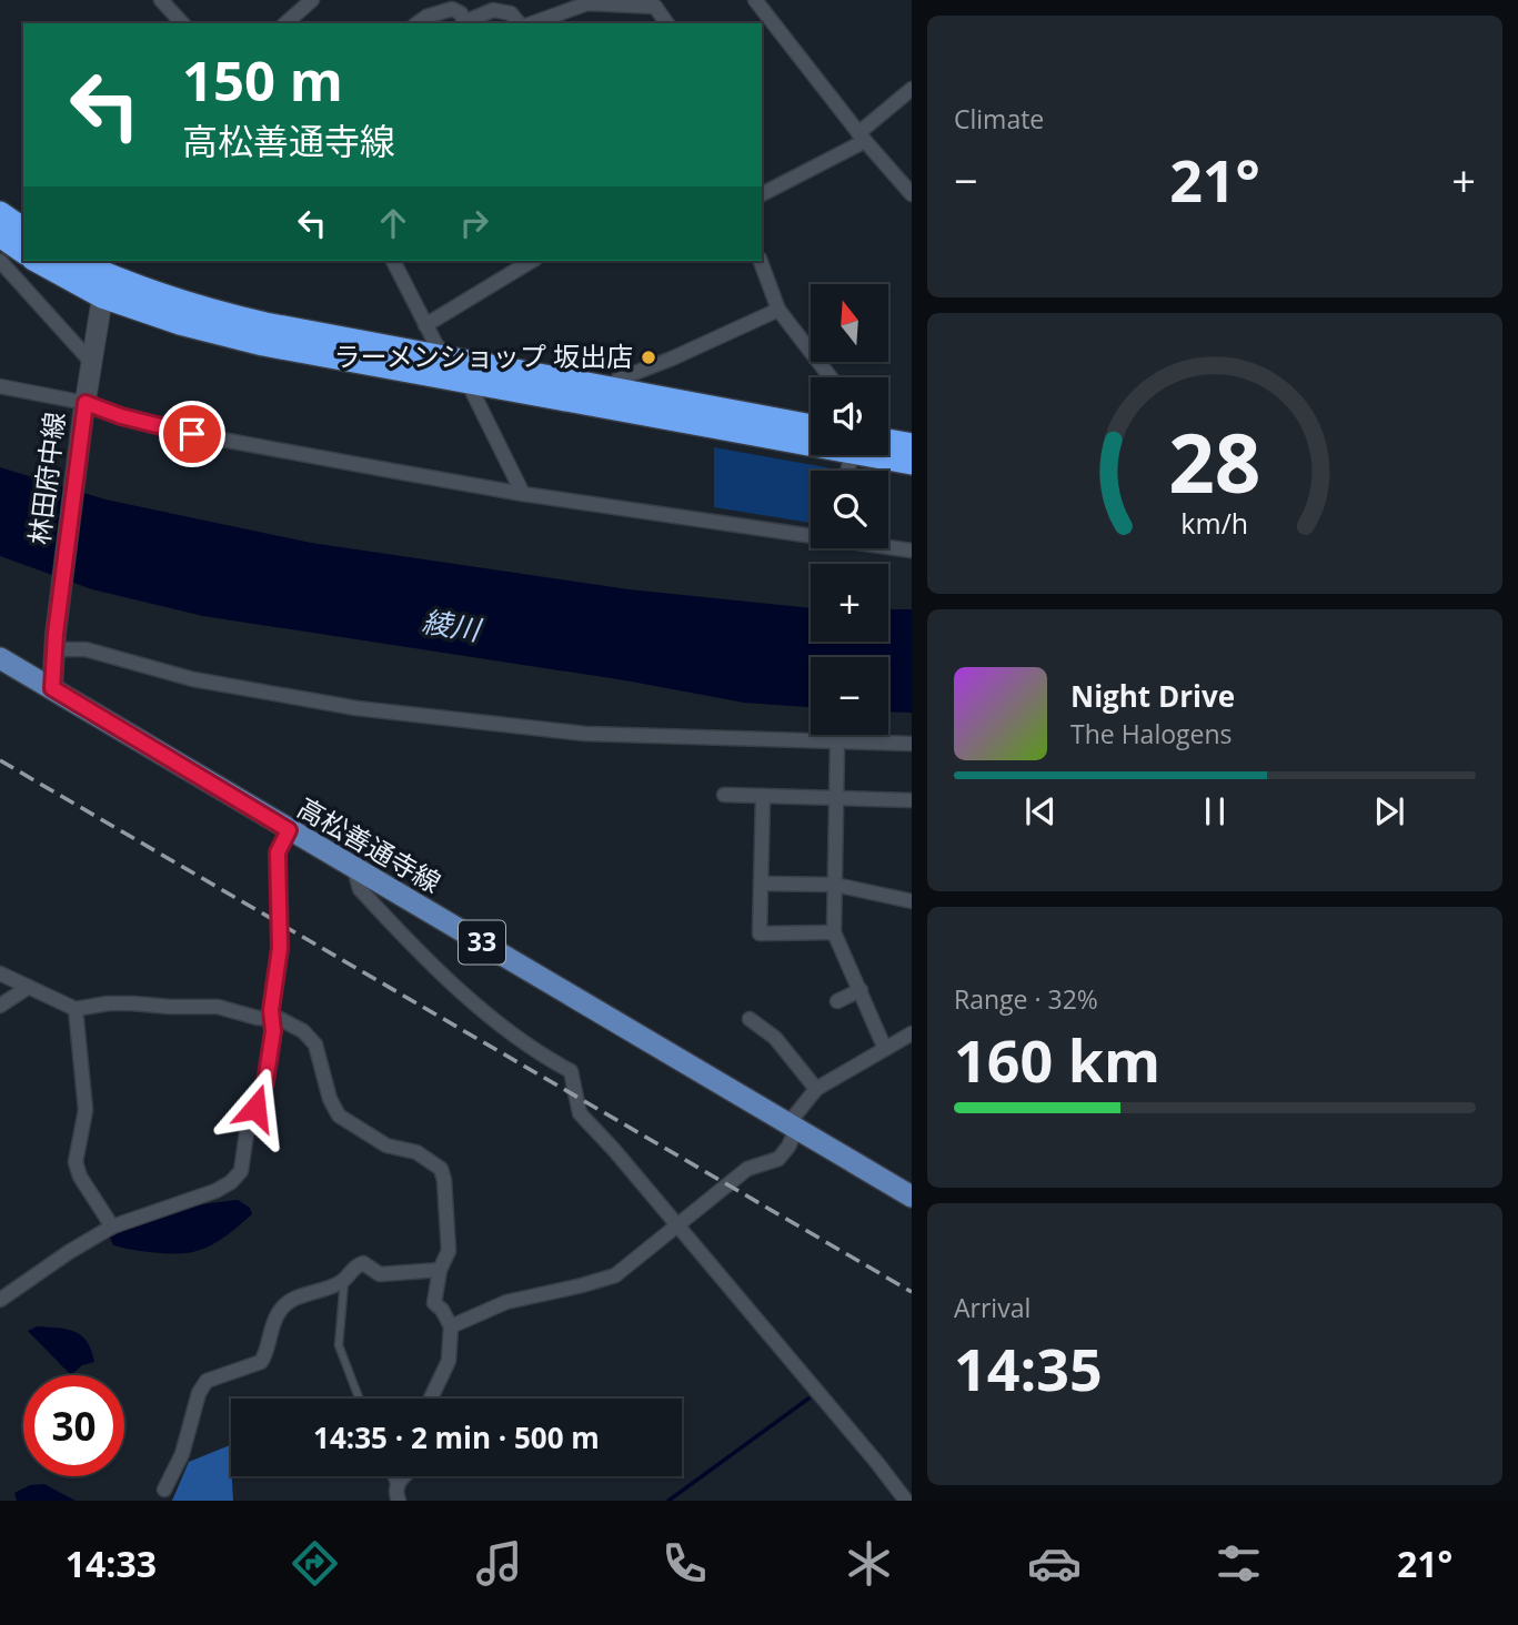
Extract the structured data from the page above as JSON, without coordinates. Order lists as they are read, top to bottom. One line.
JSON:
{"streets":{"main road":["林田府中線","高松善通寺線","33"]},"crossings":[["林田府中線","高松善通寺線"]],"water":["綾川"],"places":["ラーメンショップ 坂出店"],"north":"top","page":{"tile":["Climate",["Range · 32%","160 km"],["Arrival","14:35"]],"turn":["150 m","高松善通寺線"],"heat":["−","21°","+"],"map_buttons":["+","−"],"song":["Night Drive","The Halogens"],"limit":"30","trip":"14:35 · 2 min · 500 m","tabs":["14:33","21°"],"gauge":["28","km/h"]}}
